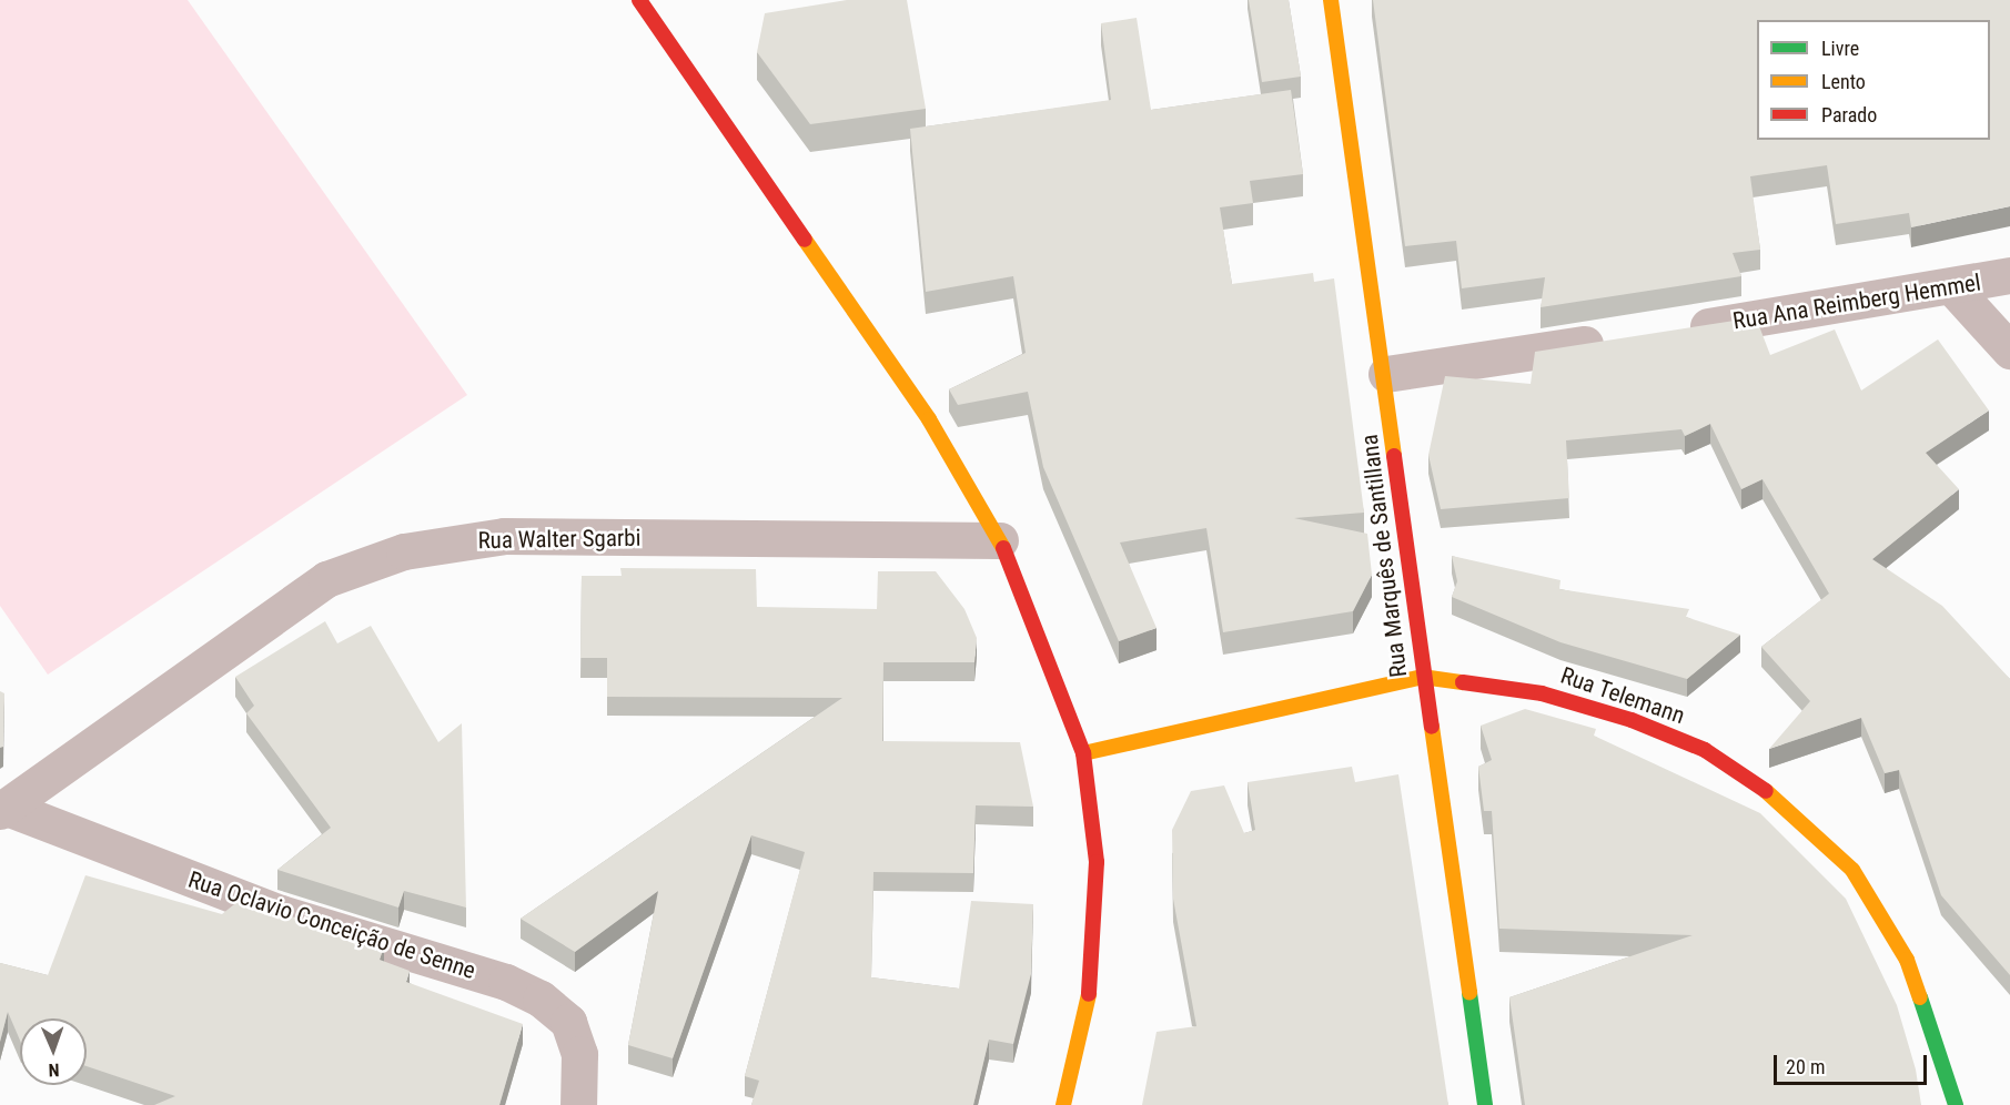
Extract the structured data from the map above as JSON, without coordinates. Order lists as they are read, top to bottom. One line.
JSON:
{"streets":{"street":["Rua Ana Reimberg Hemmel","Rua Walter Sgarbi","Rua Marquês de Santillana","Rua Telemann","Rua Oclavio Conceição de Senne"]},"crossings":[["Rua Walter Sgarbi","Rua Oclavio Conceição de Senne"],["Rua Marquês de Santillana","Rua Telemann"]],"legend":["Livre","Lento","Parado"],"scale_bar":"20 m","north":"bottom"}
